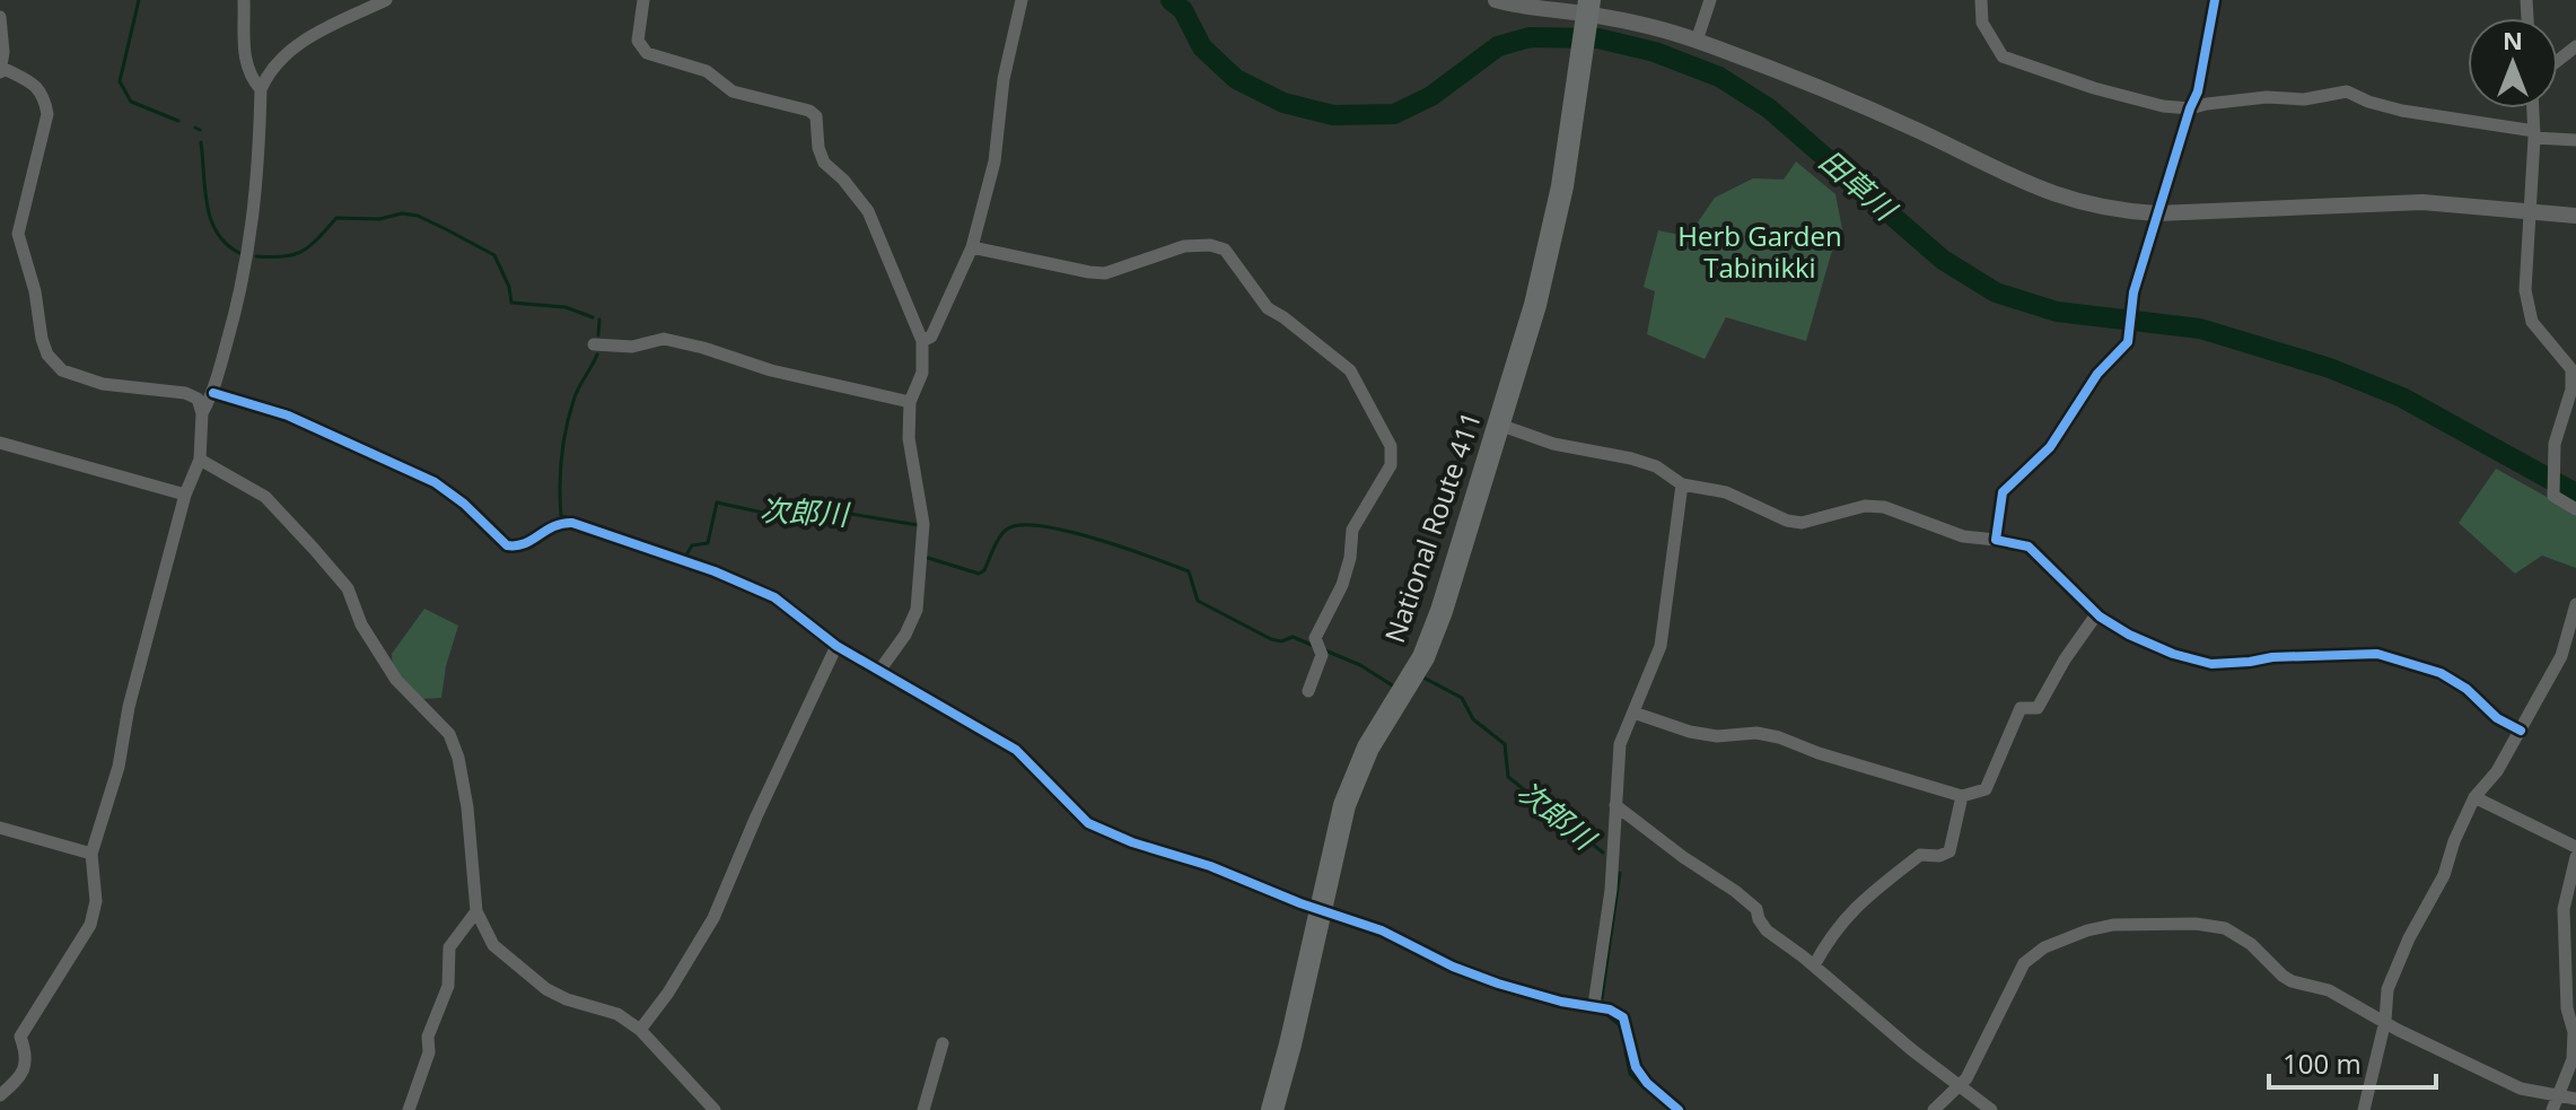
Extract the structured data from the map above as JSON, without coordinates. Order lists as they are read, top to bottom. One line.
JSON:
{"streets":{"highway":["National Route 411"]},"water":["田草川","次郎川"],"parks":["Herb Garden Tabinikki"],"scale_bar":"100 m","north":"top"}
